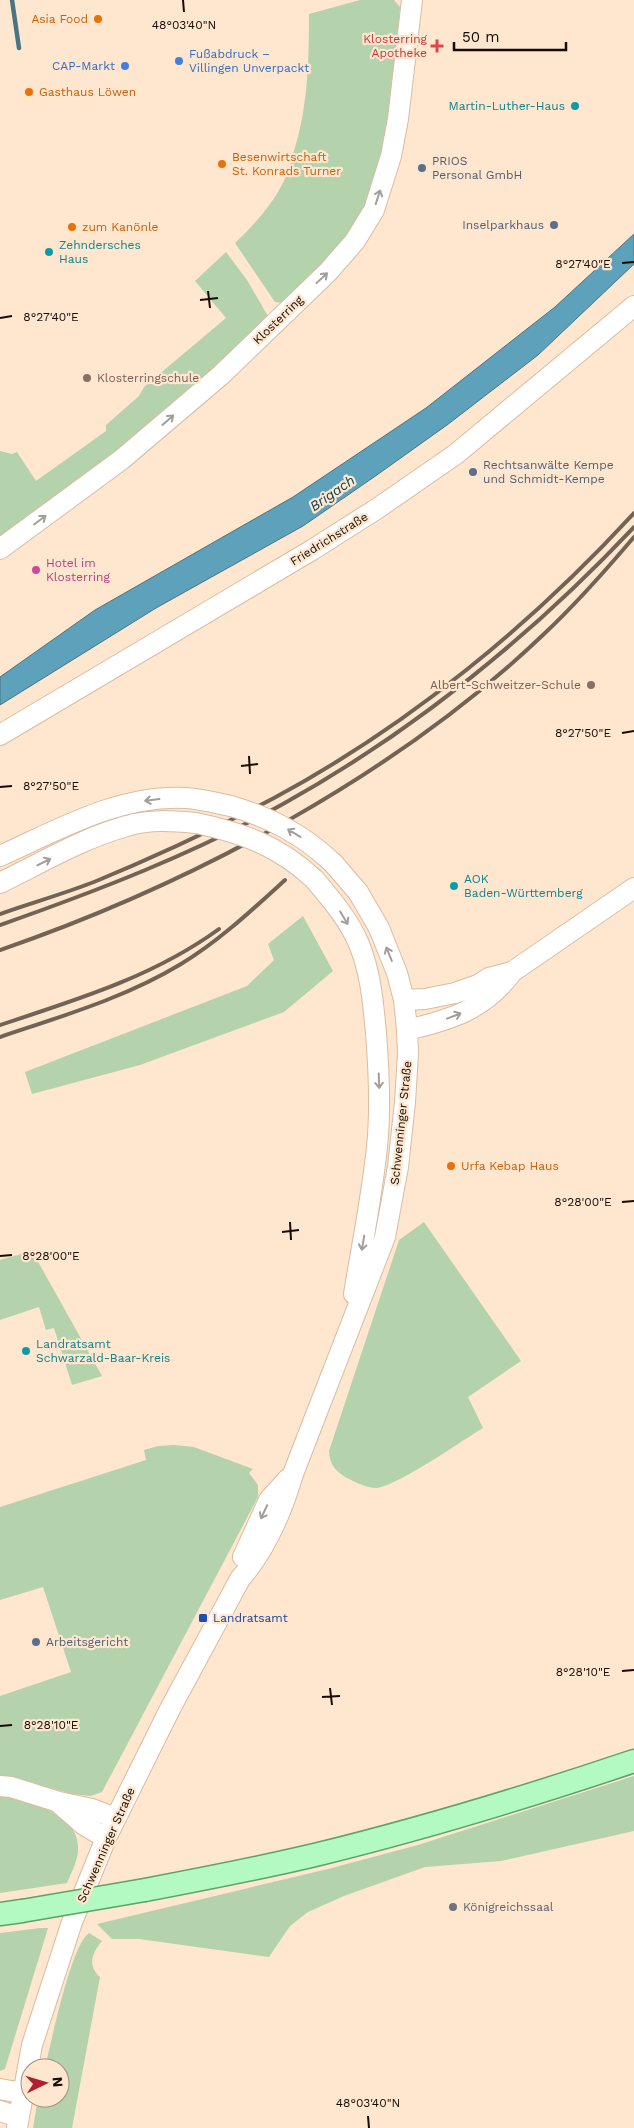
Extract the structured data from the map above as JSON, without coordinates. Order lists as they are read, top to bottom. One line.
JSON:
{"streets":{"main road":["Klosterring","Friedrichstraße","Schwenninger Straße"]},"one_way":["Klosterring"],"water":["Brigach"],"places":{"other":["Asia Food","Fußabdruck – Villingen Unverpackt","CAP-Markt","Gasthaus Löwen","Martin-Luther-Haus","Besenwirtschaft St. Konrads Turner","PRIOS Personal GmbH","Inselparkhaus","zum Kanönle","Zehndersches Haus","Klosterringschule","Rechtsanwälte Kempe und Schmidt-Kempe","Hotel im Klosterring","Albert-Schweitzer-Schule","AOK Baden-Württemberg","Urfa Kebap Haus","Landratsamt Schwarzald-Baar-Kreis","Arbeitsgericht","Königreichssaal"],"health":["Klosterring Apotheke"],"transit":["Landratsamt"]},"scale_bar":"50 m","north":"right","coordinates":["48°03'40\"N","8°27'40\"E","8°27'50\"E","8°28'00\"E","8°28'10\"E"]}
